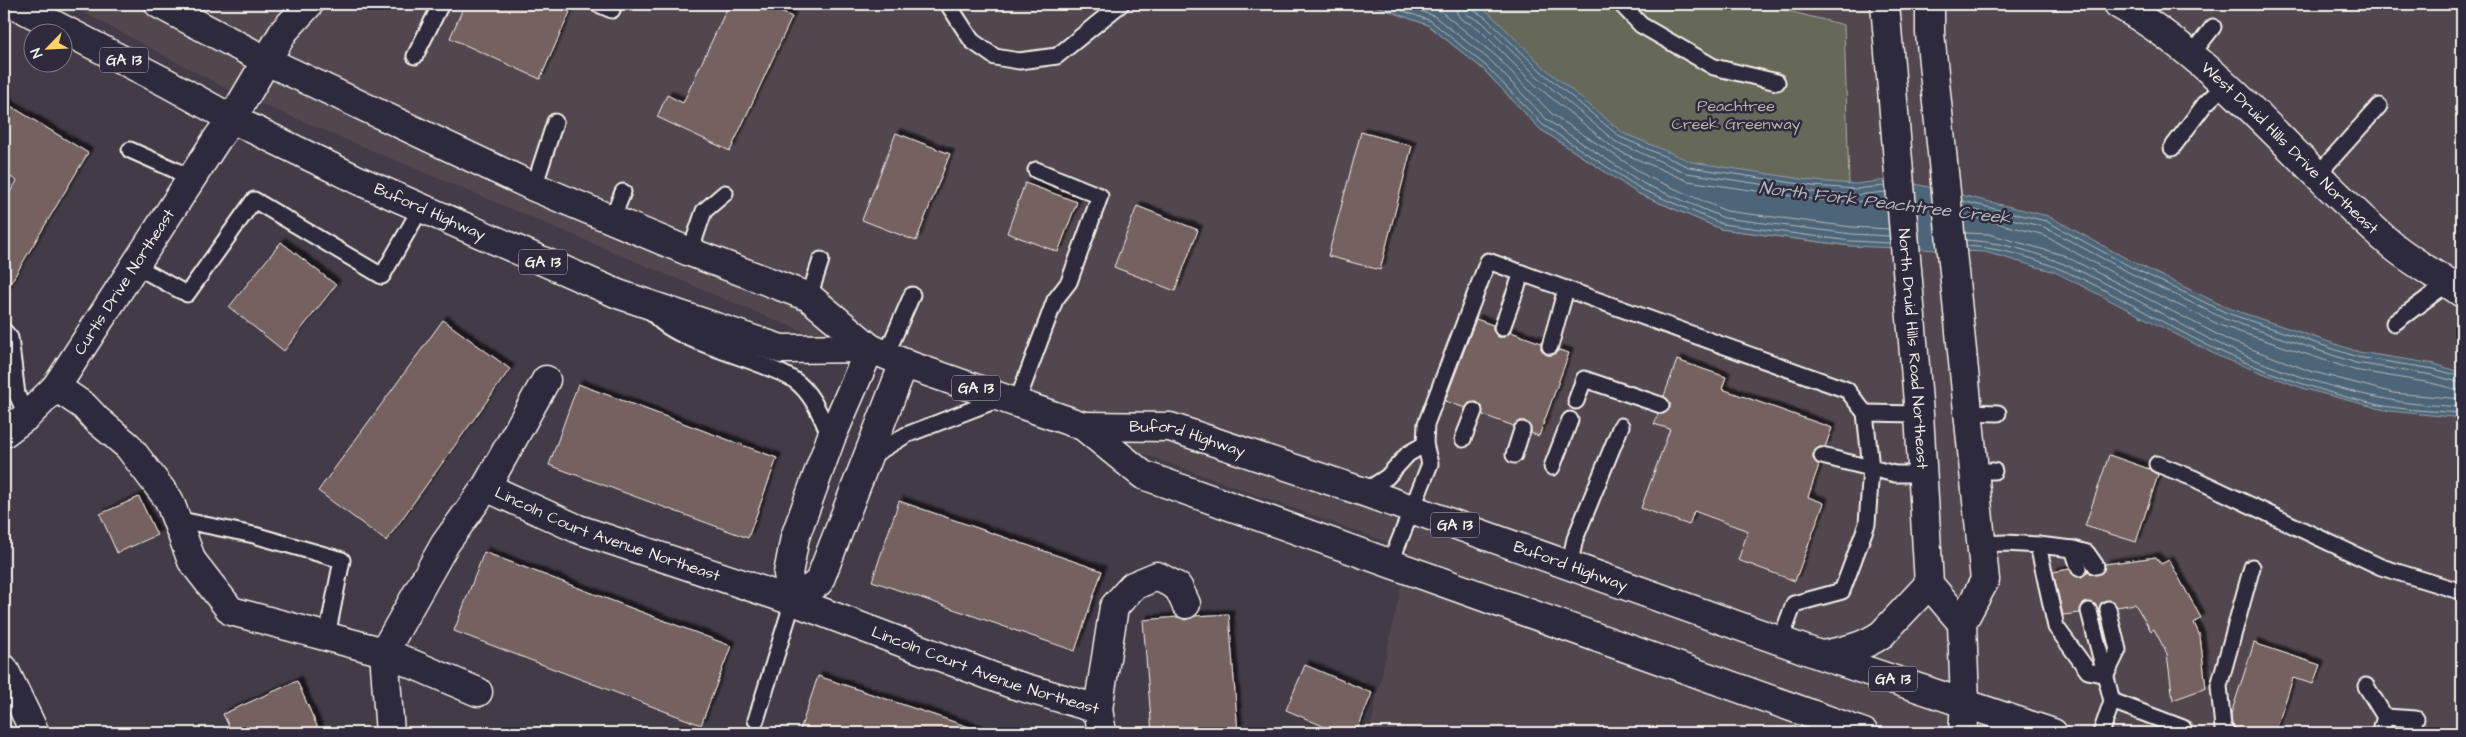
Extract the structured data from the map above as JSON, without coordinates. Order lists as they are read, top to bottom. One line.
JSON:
{"streets":{"main road":["GA 13","West Druid Hills Drive Northeast","Buford Highway","Curtis Drive Northeast","North Druid Hills Road Northeast","Lincoln Court Avenue Northeast"]},"crossings":[["Buford Highway","Curtis Drive Northeast"]],"water":["North Fork Peachtree Creek"],"parks":["Peachtree Creek Greenway"],"north":"bottom left"}
